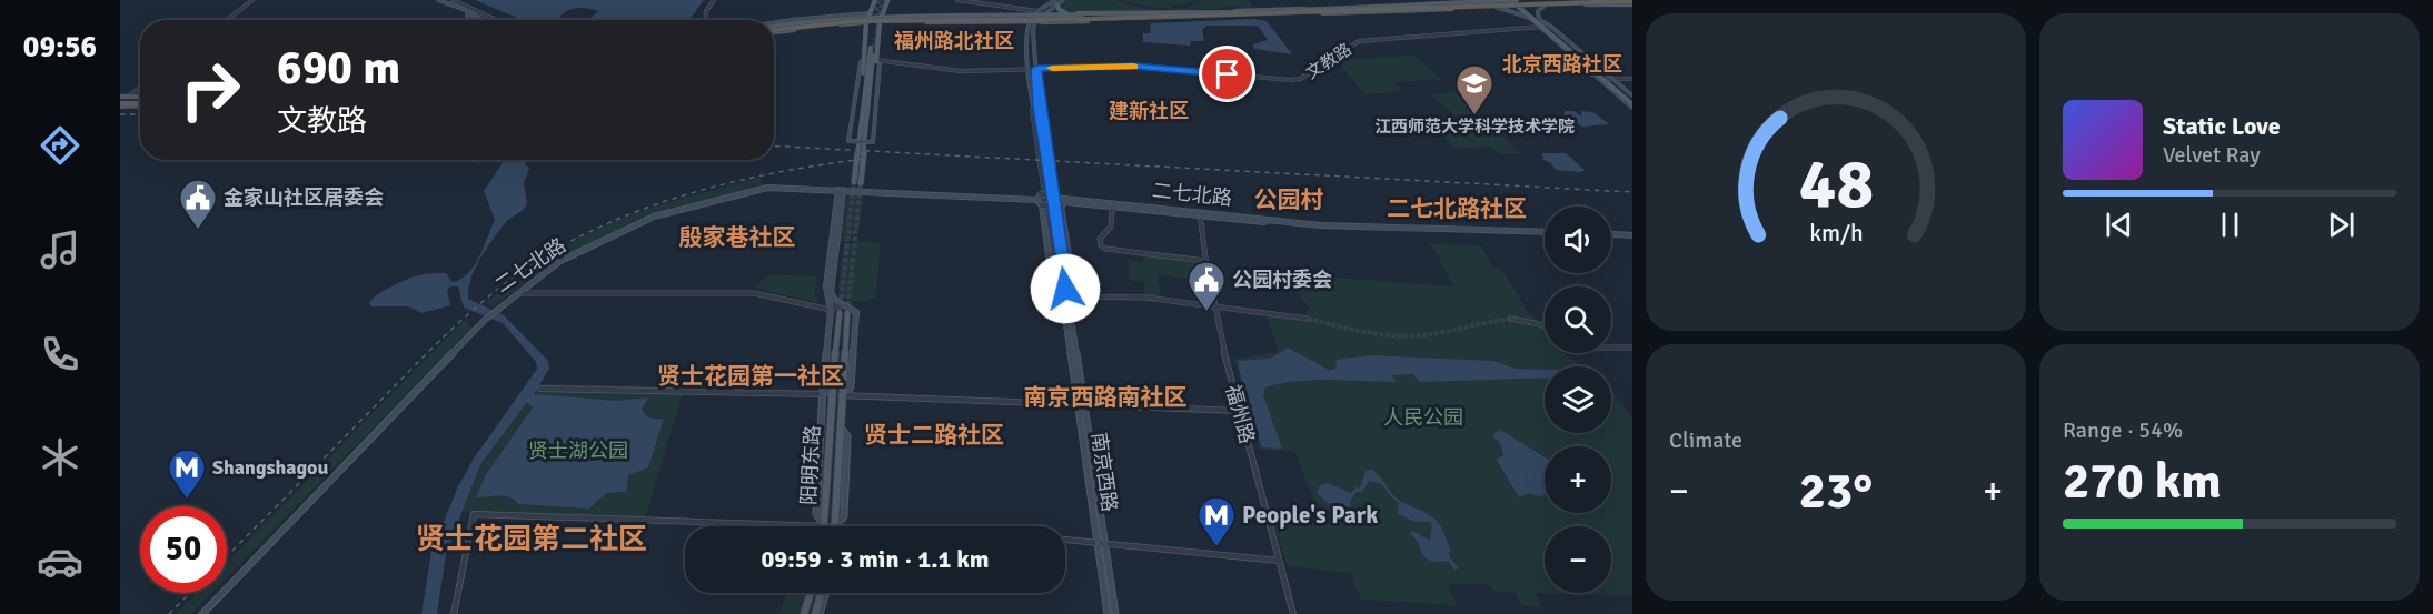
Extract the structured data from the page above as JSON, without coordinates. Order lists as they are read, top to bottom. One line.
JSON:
{"streets":{"main road":["二七北路","阳明东路","南京西路"],"street":["文教路","福州路"]},"crossings":[["二七北路","福州路"],["二七北路","阳明东路"]],"districts":["福州路北社区","北京西路社区","建新社区","公园村","二七北路社区","殷家巷社区","贤士花园第一社区","南京西路南社区","贤士二路社区","贤士花园第二社区"],"parks":["人民公园","贤士湖公园"],"places":{"school or university":["江西师范大学科学技术学院"],"public building":["金家山社区居委会","公园村委会"],"metro station":["Shangshagou","People's Park"]},"page":{"tabs":"09:56","turn":["690 m","文教路"],"song":["Static Love","Velvet Ray"],"map_buttons":["+","−"],"tile":["Climate",["Range · 54%","270 km"]],"heat":["−","23°","+"],"limit":"50","trip":"09:59 · 3 min · 1.1 km","gauge":["48","km/h"]}}
